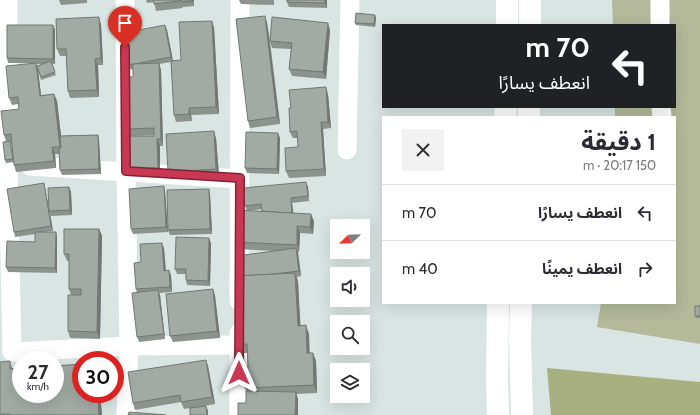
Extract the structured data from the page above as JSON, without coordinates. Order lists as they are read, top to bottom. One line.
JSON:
{"north":"bottom left","page":{"turn":["70 m","انعطف يسارًا"],"heading":["1 دقيقة","150 m · 20:17"],"list":[{"name":"انعطف يسارًا","value":"70 m"},{"name":"انعطف يمينًا","value":"40 m"}],"speed":"27 km/h","limit":"30"}}
